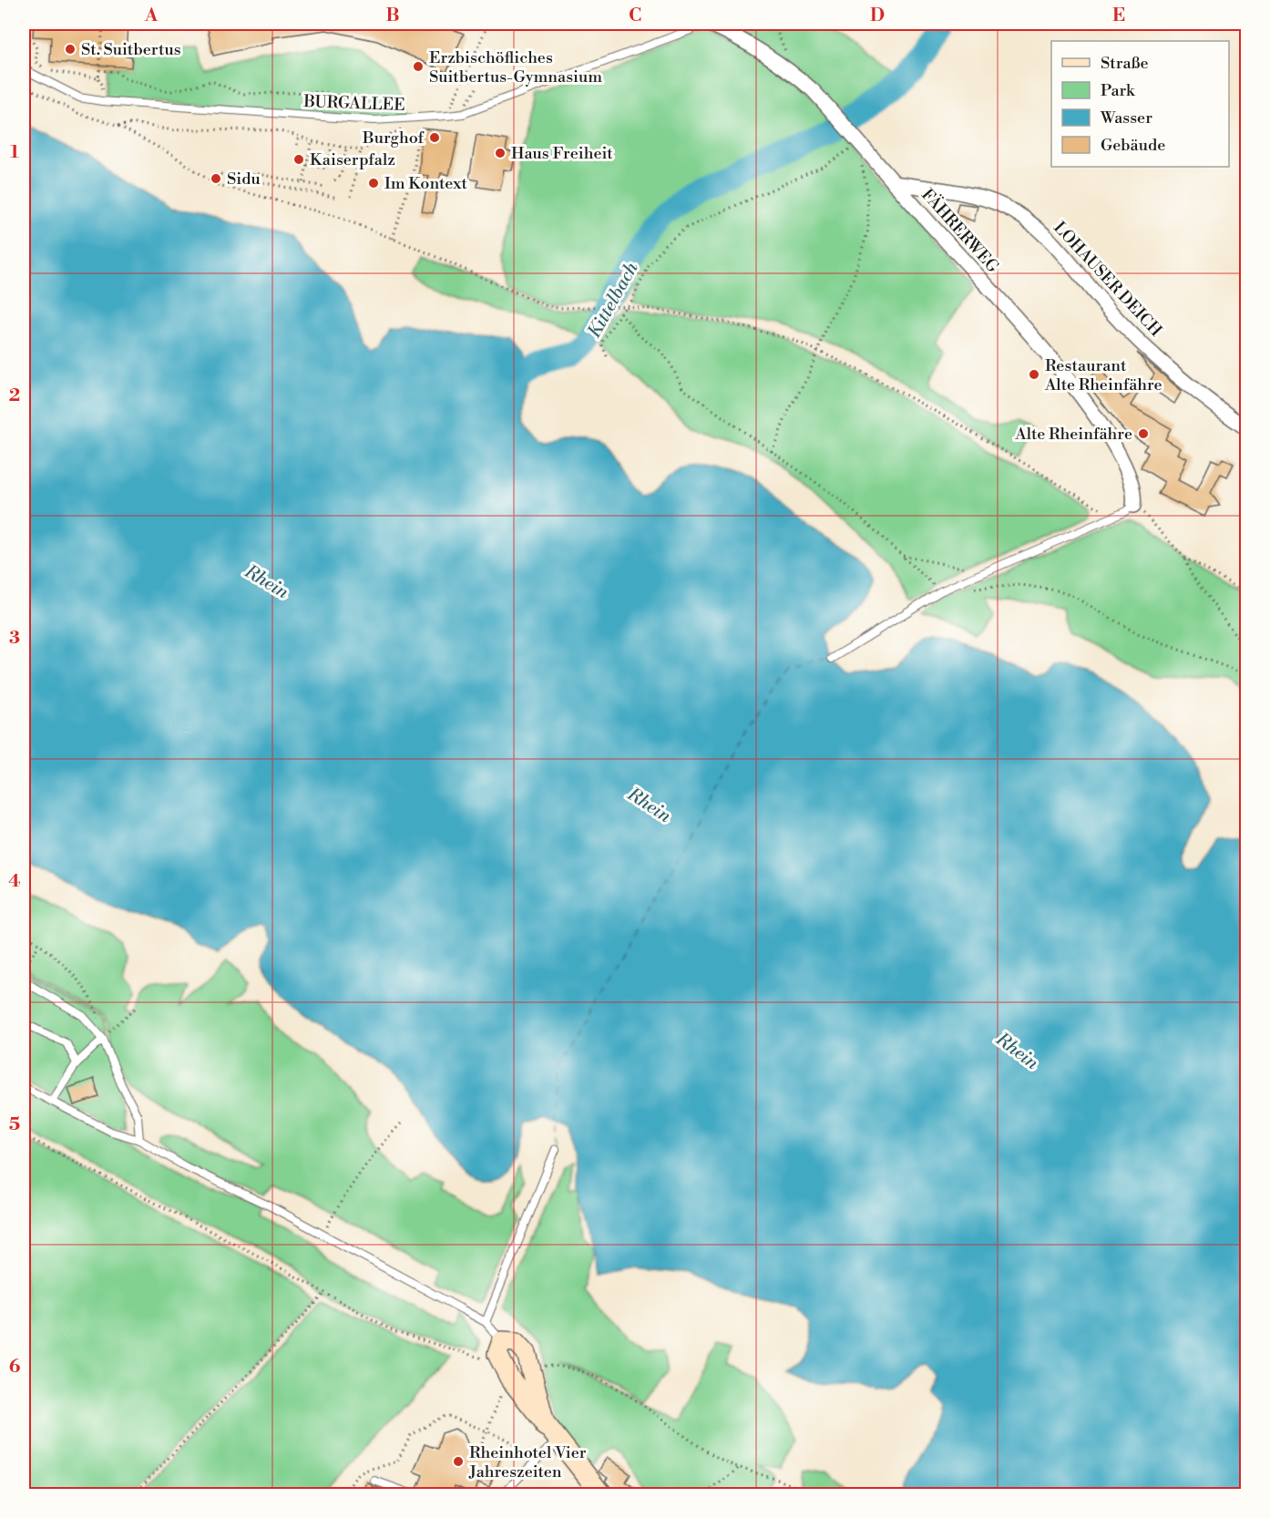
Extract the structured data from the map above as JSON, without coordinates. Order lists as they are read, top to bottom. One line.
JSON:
{"streets":{"street":["FÄHRERWEG","LOHAUSER DEICH"],"lane":["BURGALLEE"]},"crossings":[["BURGALLEE","FÄHRERWEG"],["FÄHRERWEG","LOHAUSER DEICH"]],"water":["Kittelbach","Rhein"],"places":["St. Suitbertus","Erzbischöfliches Suitbertus-Gymnasium","Burghof","Haus Freiheit","Kaiserpfalz","Sidu","Im Kontext","Restaurant Alte Rheinfähre","Alte Rheinfähre","Rheinhotel Vier Jahreszeiten"],"legend":["Straße","Park","Wasser","Gebäude"],"grid":{"columns":["A","B","C","D","E"],"rows":["1","2","3","4","5","6"]}}
